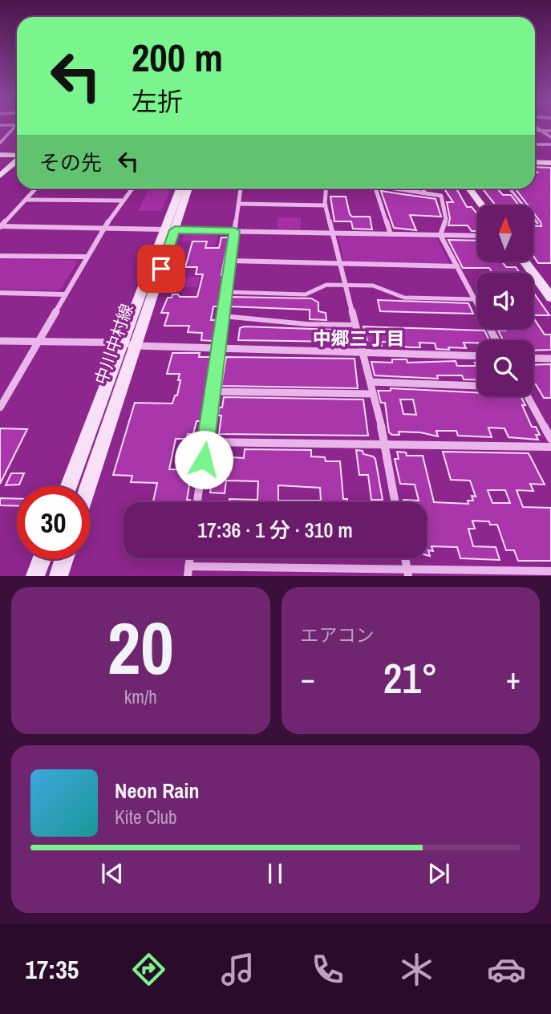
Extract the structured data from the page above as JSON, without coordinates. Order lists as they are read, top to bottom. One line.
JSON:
{"streets":{"main road":["中川中村線"]},"districts":["中郷三丁目"],"north":"top","page":{"turn":["200 m","左折"],"then":"その先","limit":"30","trip":"17:36 · 1 分 · 310 m","tile":[["20","km/h"],"エアコン"],"heat":["−","21°","+"],"song":["Neon Rain","Kite Club"],"tabs":"17:35"}}
